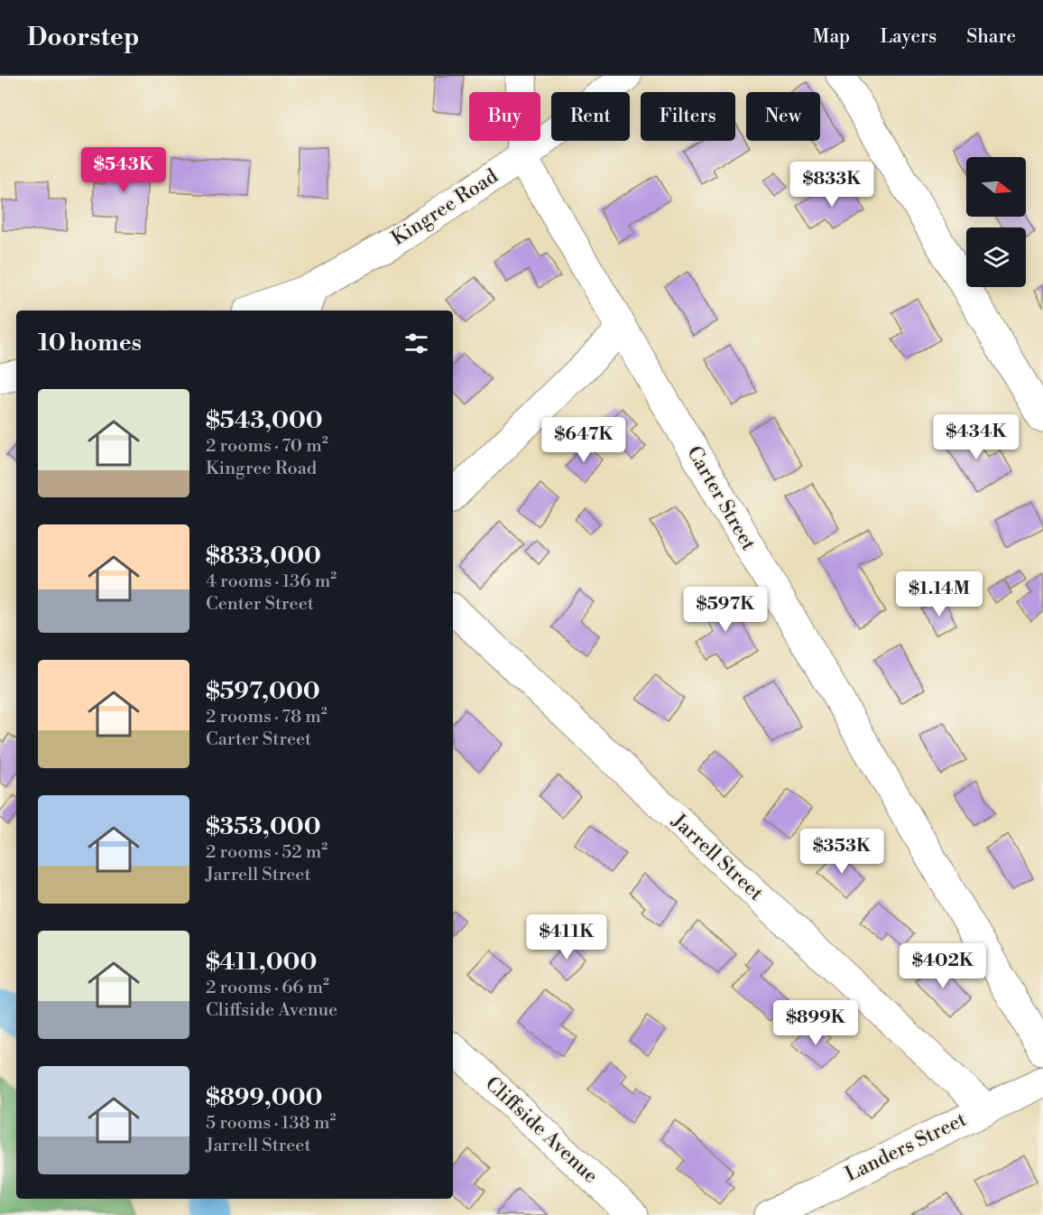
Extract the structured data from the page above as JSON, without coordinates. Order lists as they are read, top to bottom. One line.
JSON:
{"streets":{"street":["Kingree Road","Carter Street","Jarrell Street","Cliffside Avenue","Landers Street"]},"crossings":[["Kingree Road","Carter Street"],["Jarrell Street","Landers Street"]],"north":"right","page":{"header":"Doorstep","nav":["Map","Layers","Share"],"chip":["Buy","Rent","Filters","New"],"price":["$543K","$833K","$434K","$647K","$1.14M","$597K","$353K","$411K","$402K","$899K"],"heading":"10 homes","list":[{"name":"$543,000","note":"2 rooms · 70 m² · Kingree Road"},{"name":"$833,000","note":"4 rooms · 136 m² · Center Street"},{"name":"$597,000","note":"2 rooms · 78 m² · Carter Street"},{"name":"$353,000","note":"2 rooms · 52 m² · Jarrell Street"},{"name":"$411,000","note":"2 rooms · 66 m² · Cliffside Avenue"},{"name":"$899,000","note":"5 rooms · 138 m² · Jarrell Street"}]}}
